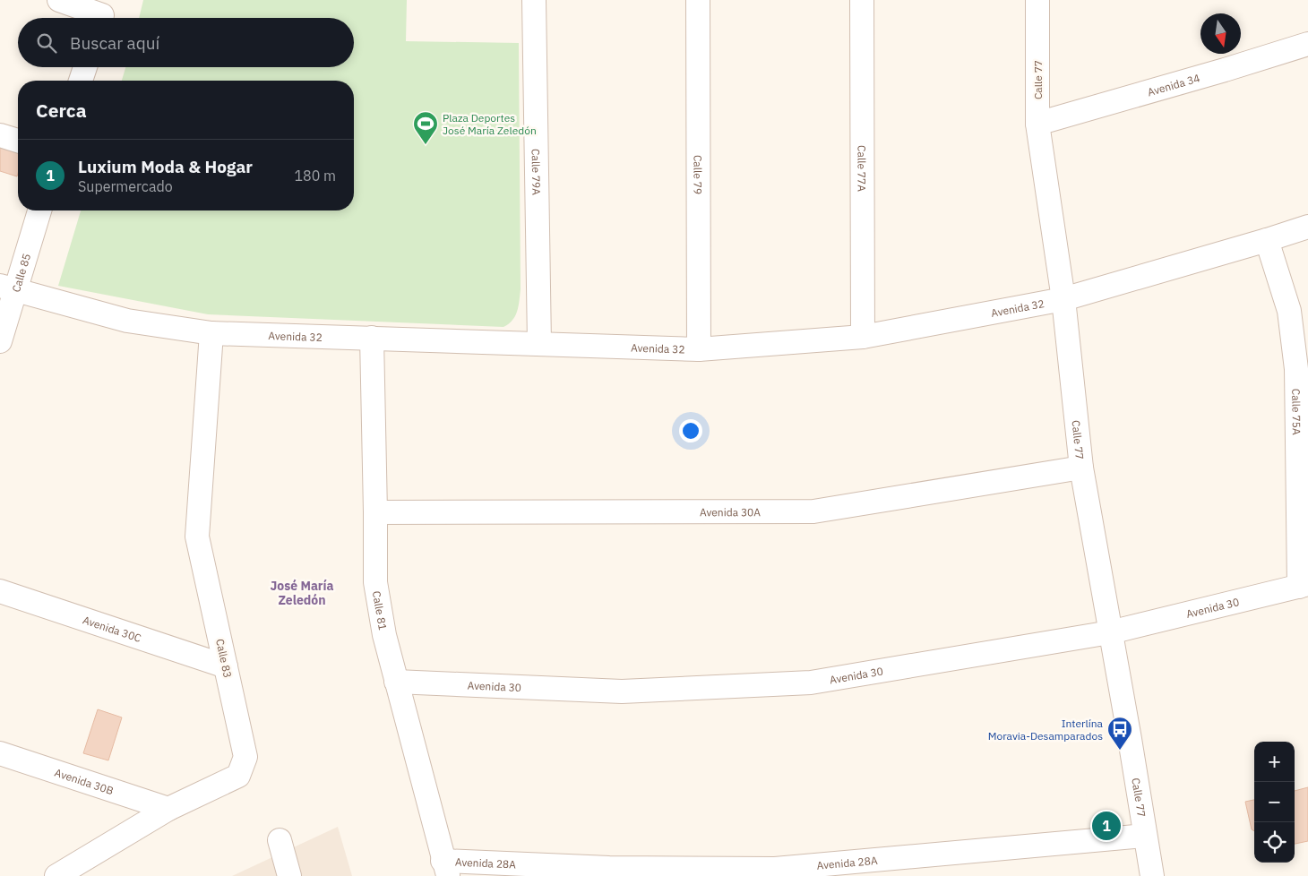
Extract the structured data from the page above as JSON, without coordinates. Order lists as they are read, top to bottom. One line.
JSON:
{"streets":{"street":["Calle 77","Avenida 34","Calle 77A","Calle 79A","Calle 79","Calle 85","Avenida 32","Calle 75A","Avenida 30A","Avenida 30","Calle 81","Avenida 30C","Calle 83","Avenida 30B","Avenida 28A"]},"crossings":[["Calle 77","Avenida 34"],["Calle 77","Avenida 32"],["Calle 77","Avenida 30A"],["Calle 77","Avenida 30"],["Calle 77","Avenida 28A"],["Calle 77A","Avenida 32"],["Calle 79A","Avenida 32"],["Calle 79","Avenida 32"],["Calle 85","Avenida 32"],["Avenida 32","Calle 75A"],["Avenida 32","Calle 81"],["Avenida 32","Calle 83"],["Calle 75A","Avenida 30"],["Avenida 30A","Calle 81"],["Avenida 30","Calle 81"],["Calle 81","Avenida 28A"],["Avenida 30C","Calle 83"],["Calle 83","Avenida 30B"]],"districts":["José María Zeledón"],"places":{"sports":["Plaza Deportes José María Zeledón"],"bus stop":["Interlína Moravia-Desamparados"]},"north":"bottom","page":{"search":"Buscar aquí","heading":"Cerca","list":[{"mark":"1","name":"Luxium Moda & Hogar","note":"Supermercado","value":"180 m"}],"map_buttons":["+","−"],"pins":"1"}}
